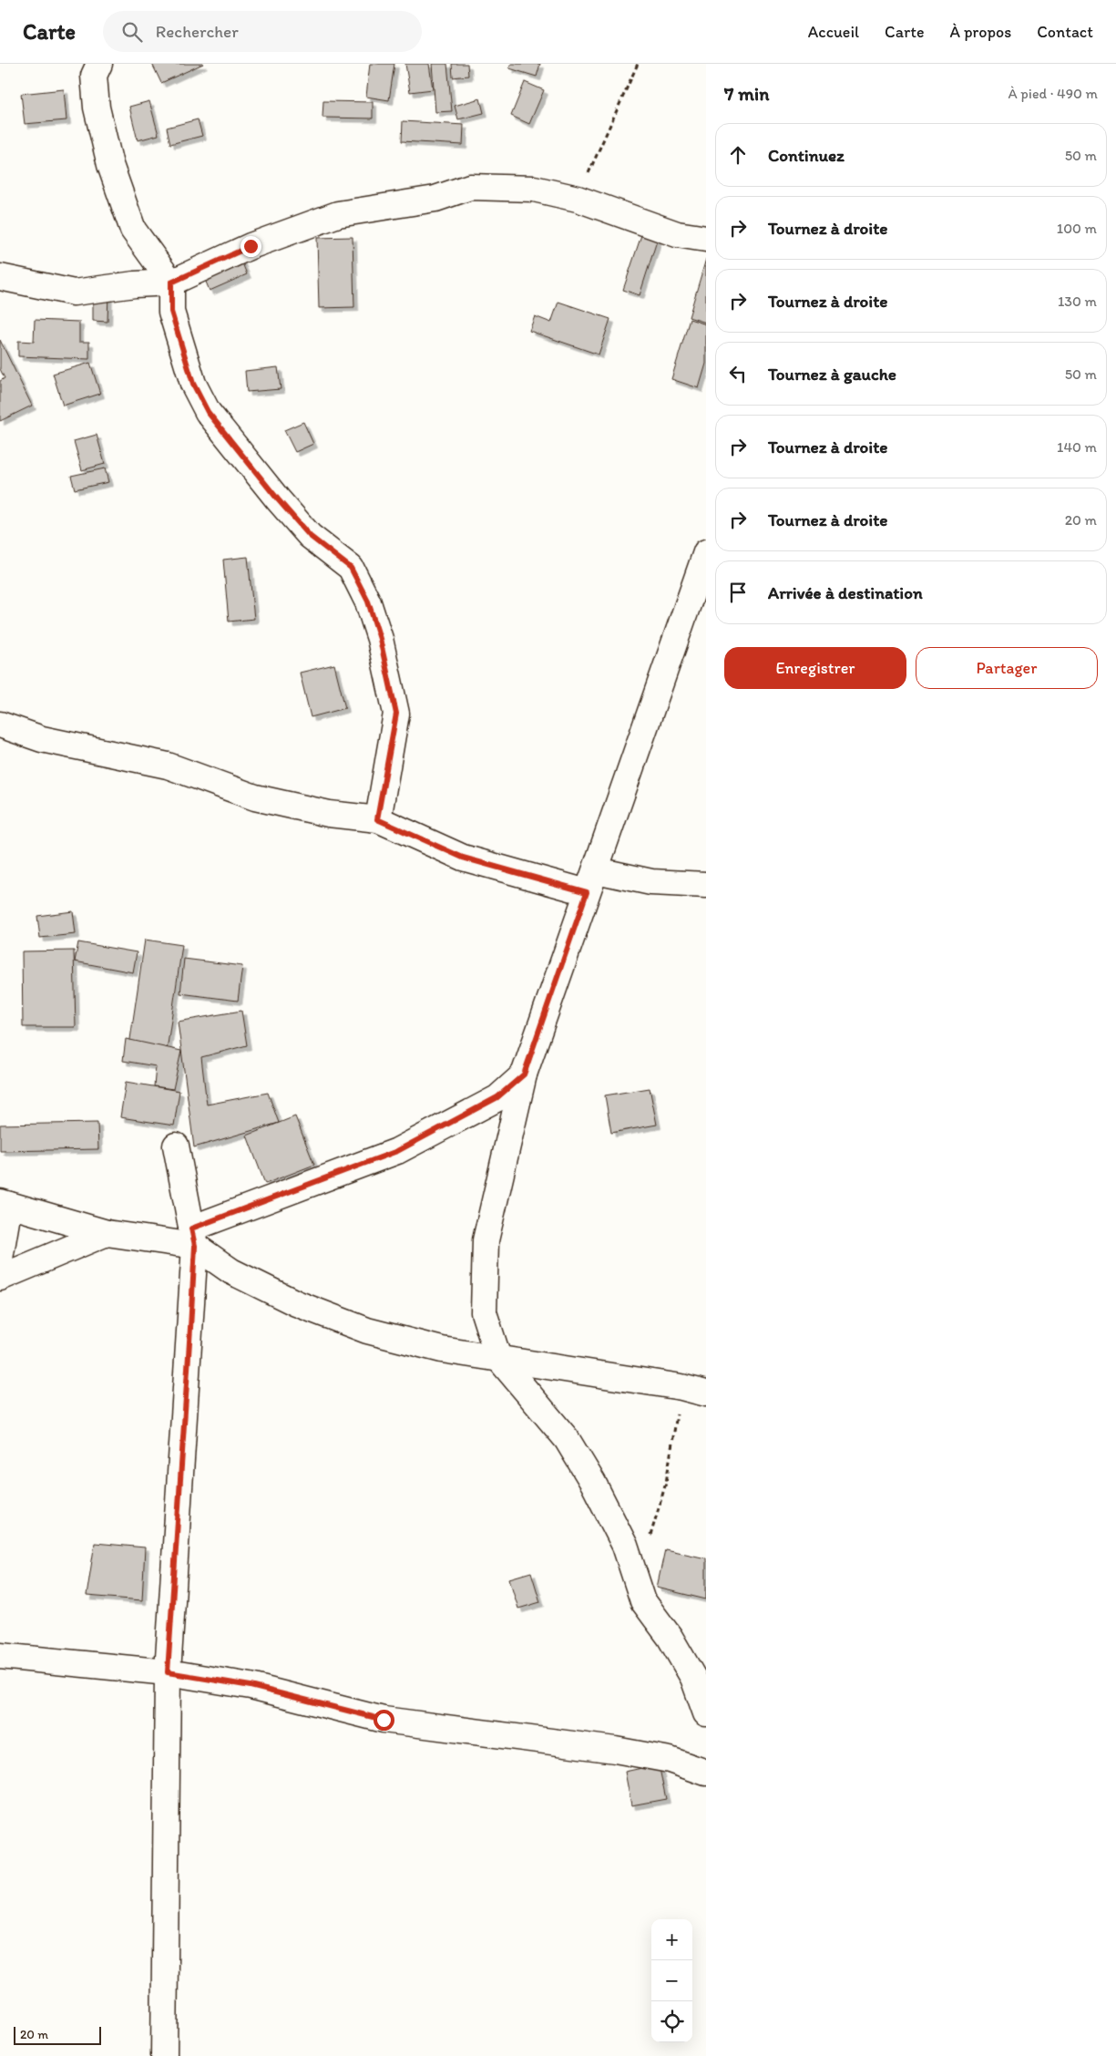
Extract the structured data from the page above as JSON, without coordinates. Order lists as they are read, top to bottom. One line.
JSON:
{"scale_bar":"20 m","page":{"header":"Carte","search":"Rechercher","nav":["Accueil","Carte","À propos","Contact"],"heading":["7 min","À pied · 490 m"],"list":[["Continuez","50 m"],["Tournez à droite","100 m"],["Tournez à droite","130 m"],["Tournez à gauche","50 m"],["Tournez à droite","140 m"],["Tournez à droite","20 m"],"Arrivée à destination"],"buttons":["Enregistrer","Partager"],"map_buttons":["+","−"],"scale":"20 m"}}
